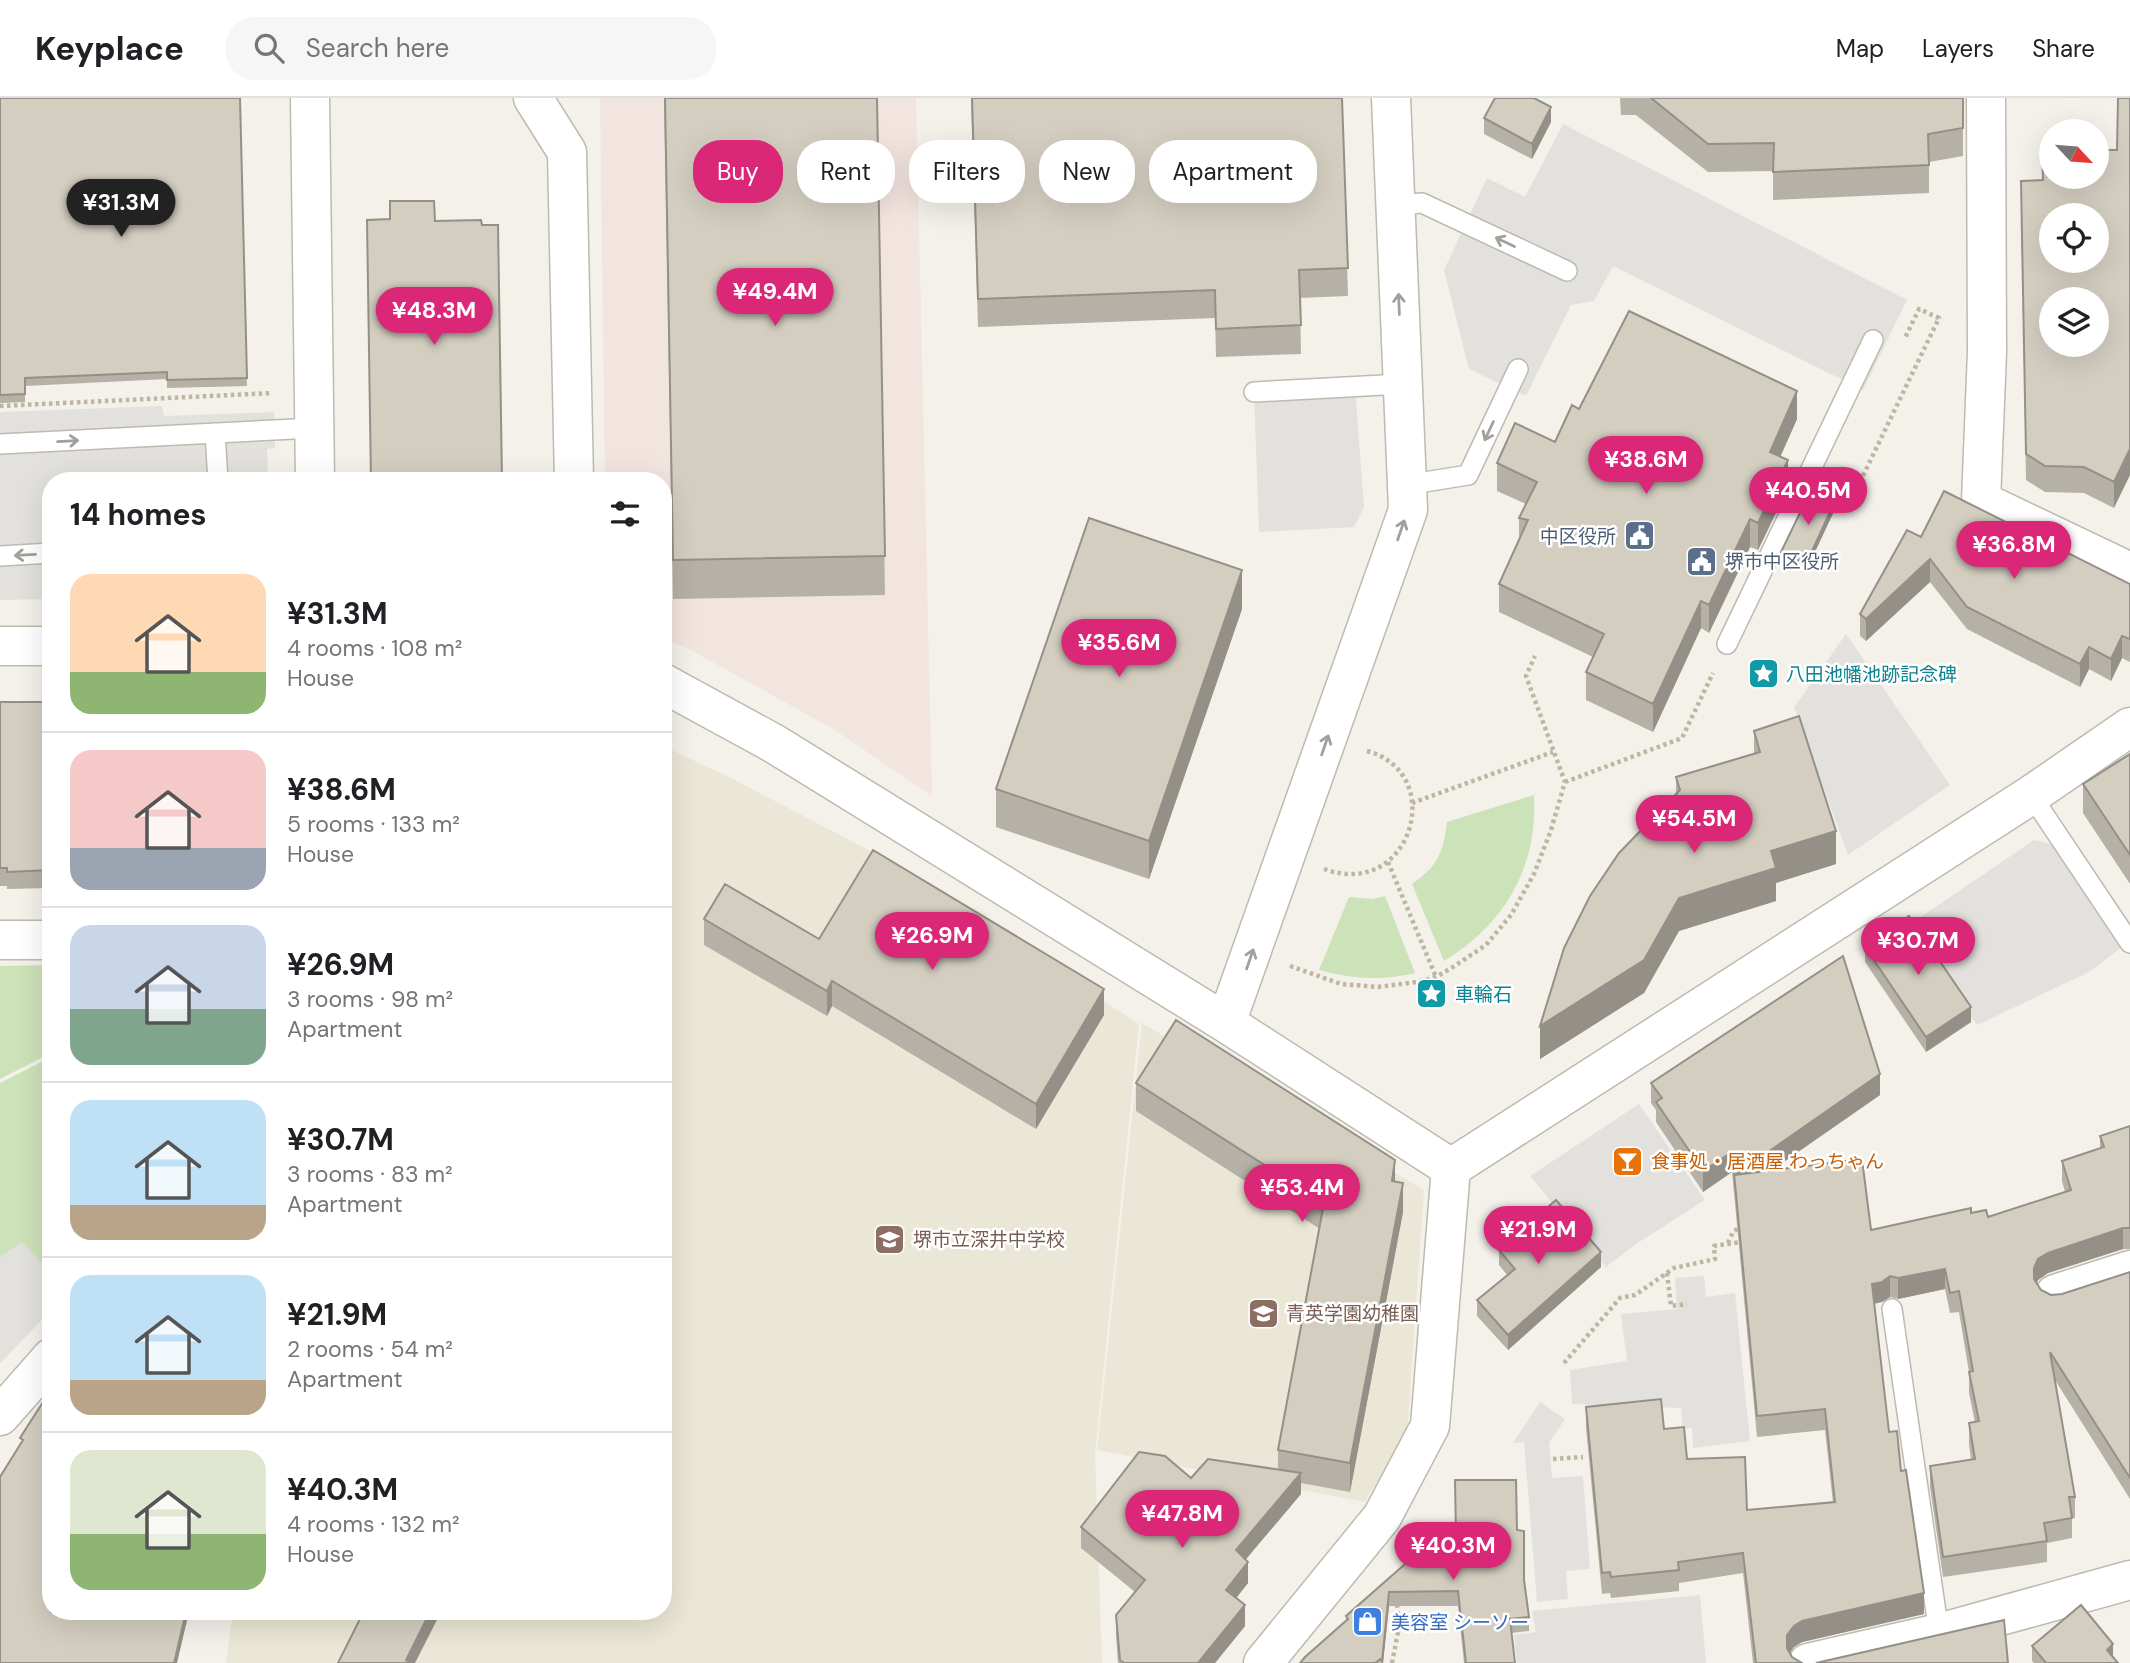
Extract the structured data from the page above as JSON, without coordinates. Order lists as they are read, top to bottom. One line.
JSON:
{"places":{"public building":["中区役所","堺市中区役所"],"place":["八田池幡池跡記念碑","車輪石"],"bar":["食事処・居酒屋 わっちゃん"],"school or university":["堺市立深井中学校","青英学園幼稚園"],"shop":["美容室 シーソー"]},"north":"bottom right","page":{"header":"Keyplace","search":"Search here","nav":["Map","Layers","Share"],"chip":["Buy","Rent","Filters","New","Apartment"],"price":["¥31.3M","¥49.4M","¥48.3M","¥38.6M","¥40.5M","¥36.8M","¥35.6M","¥54.5M","¥26.9M","¥30.7M","¥53.4M","¥21.9M","¥47.8M","¥40.3M"],"heading":"14 homes","list":[{"name":"¥31.3M","note":"4 rooms · 108 m² · House"},{"name":"¥38.6M","note":"5 rooms · 133 m² · House"},{"name":"¥26.9M","note":"3 rooms · 98 m² · Apartment"},{"name":"¥30.7M","note":"3 rooms · 83 m² · Apartment"},{"name":"¥21.9M","note":"2 rooms · 54 m² · Apartment"},{"name":"¥40.3M","note":"4 rooms · 132 m² · House"}]}}
